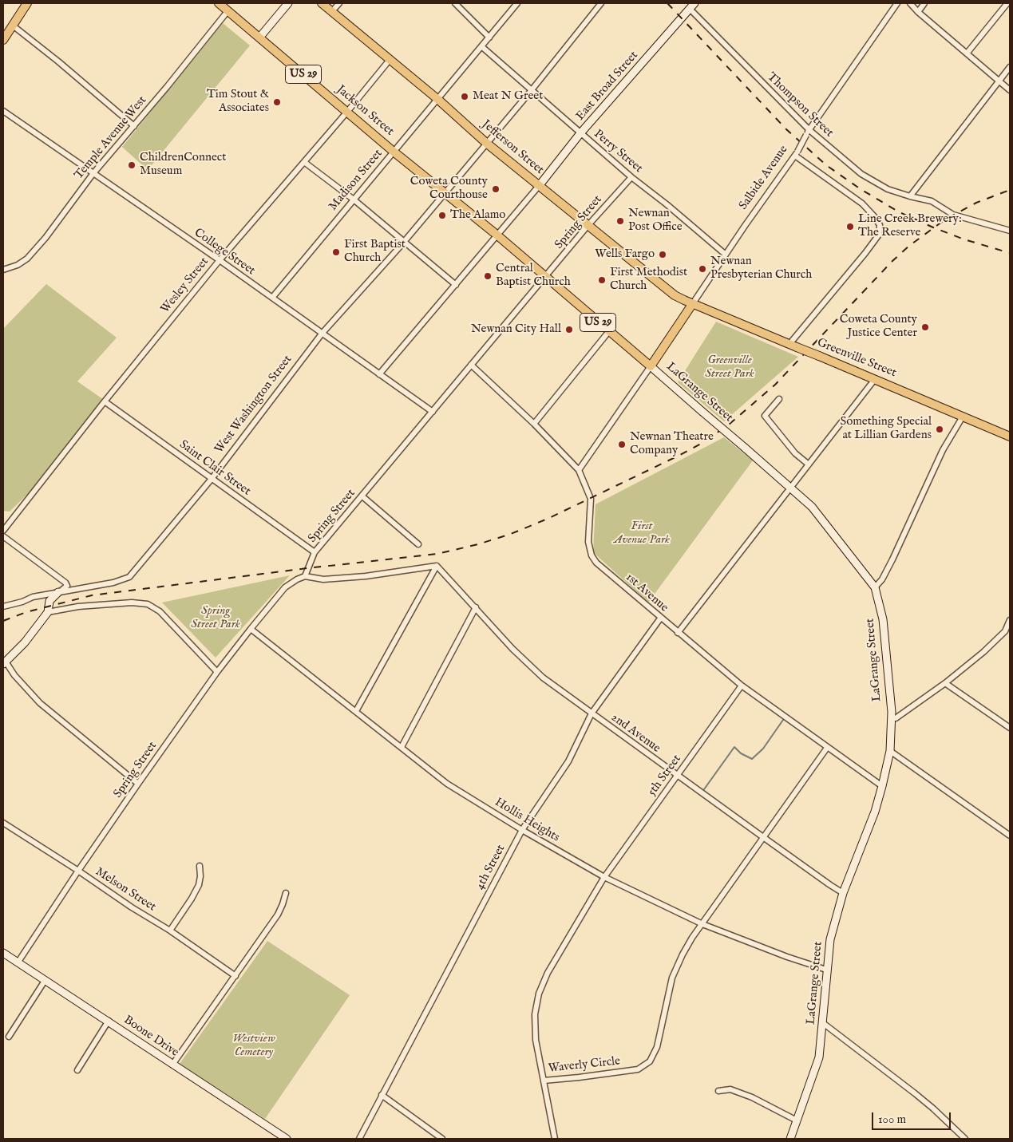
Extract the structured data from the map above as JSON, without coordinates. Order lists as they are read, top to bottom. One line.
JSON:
{"streets":{"main road":["US 29","Jackson Street","Jefferson Street","Salbide Avenue","Greenville Street","LaGrange Street"],"street":["East Broad Street","Thompson Street","Temple Avenue West","Perry Street","Madison Street","Spring Street","College Street","Wesley Street","West Washington Street","Saint Clair Street","1st Avenue","2nd Avenue","5th Street","Hollis Heights","4th Street","Melson Street","Boone Drive","Waverly Circle"]},"crossings":[["East Broad Street","Thompson Street"],["East Broad Street","Jefferson Street"],["East Broad Street","Perry Street"],["Thompson Street","Salbide Avenue"],["Jackson Street","Temple Avenue West"],["Jackson Street","Madison Street"],["Jackson Street","Wesley Street"],["Jackson Street","LaGrange Street"],["Jackson Street","West Washington Street"],["Temple Avenue West","College Street"],["Jefferson Street","Salbide Avenue"],["Jefferson Street","Madison Street"],["Jefferson Street","Spring Street"],["Jefferson Street","Wesley Street"],["Jefferson Street","Greenville Street"],["Jefferson Street","West Washington Street"],["Perry Street","Salbide Avenue"],["Perry Street","Madison Street"],["Perry Street","Spring Street"],["Perry Street","West Washington Street"],["Salbide Avenue","Greenville Street"],["Salbide Avenue","LaGrange Street"],["Madison Street","College Street"],["Spring Street","College Street"],["Spring Street","LaGrange Street"],["Spring Street","Saint Clair Street"],["Spring Street","1st Avenue"],["Spring Street","Hollis Heights"],["Spring Street","Melson Street"],["Spring Street","Boone Drive"],["College Street","Wesley Street"],["College Street","West Washington Street"],["Wesley Street","Saint Clair Street"],["LaGrange Street","1st Avenue"],["LaGrange Street","2nd Avenue"],["LaGrange Street","Hollis Heights"],["West Washington Street","Saint Clair Street"],["1st Avenue","5th Street"],["1st Avenue","4th Street"],["1st Avenue","Waverly Circle"],["2nd Avenue","5th Street"],["2nd Avenue","4th Street"],["2nd Avenue","Waverly Circle"],["5th Street","Hollis Heights"],["5th Street","Waverly Circle"],["Hollis Heights","4th Street"],["Hollis Heights","Waverly Circle"]],"parks":["Greenville Street Park","First Avenue Park","Spring Street Park","Westview Cemetery"],"places":["Meat N Greet","Tim Stout & Associates","ChildrenConnect Museum","Coweta County Courthouse","The Alamo","Newnan Post Office","Line Creek Brewery: The Reserve","First Baptist Church","Wells Fargo","Newnan Presbyterian Church","Central Baptist Church","First Methodist Church","Coweta County Justice Center","Newnan City Hall","Something Special at Lillian Gardens","Newnan Theatre Company"],"scale_bar":"100 m"}
